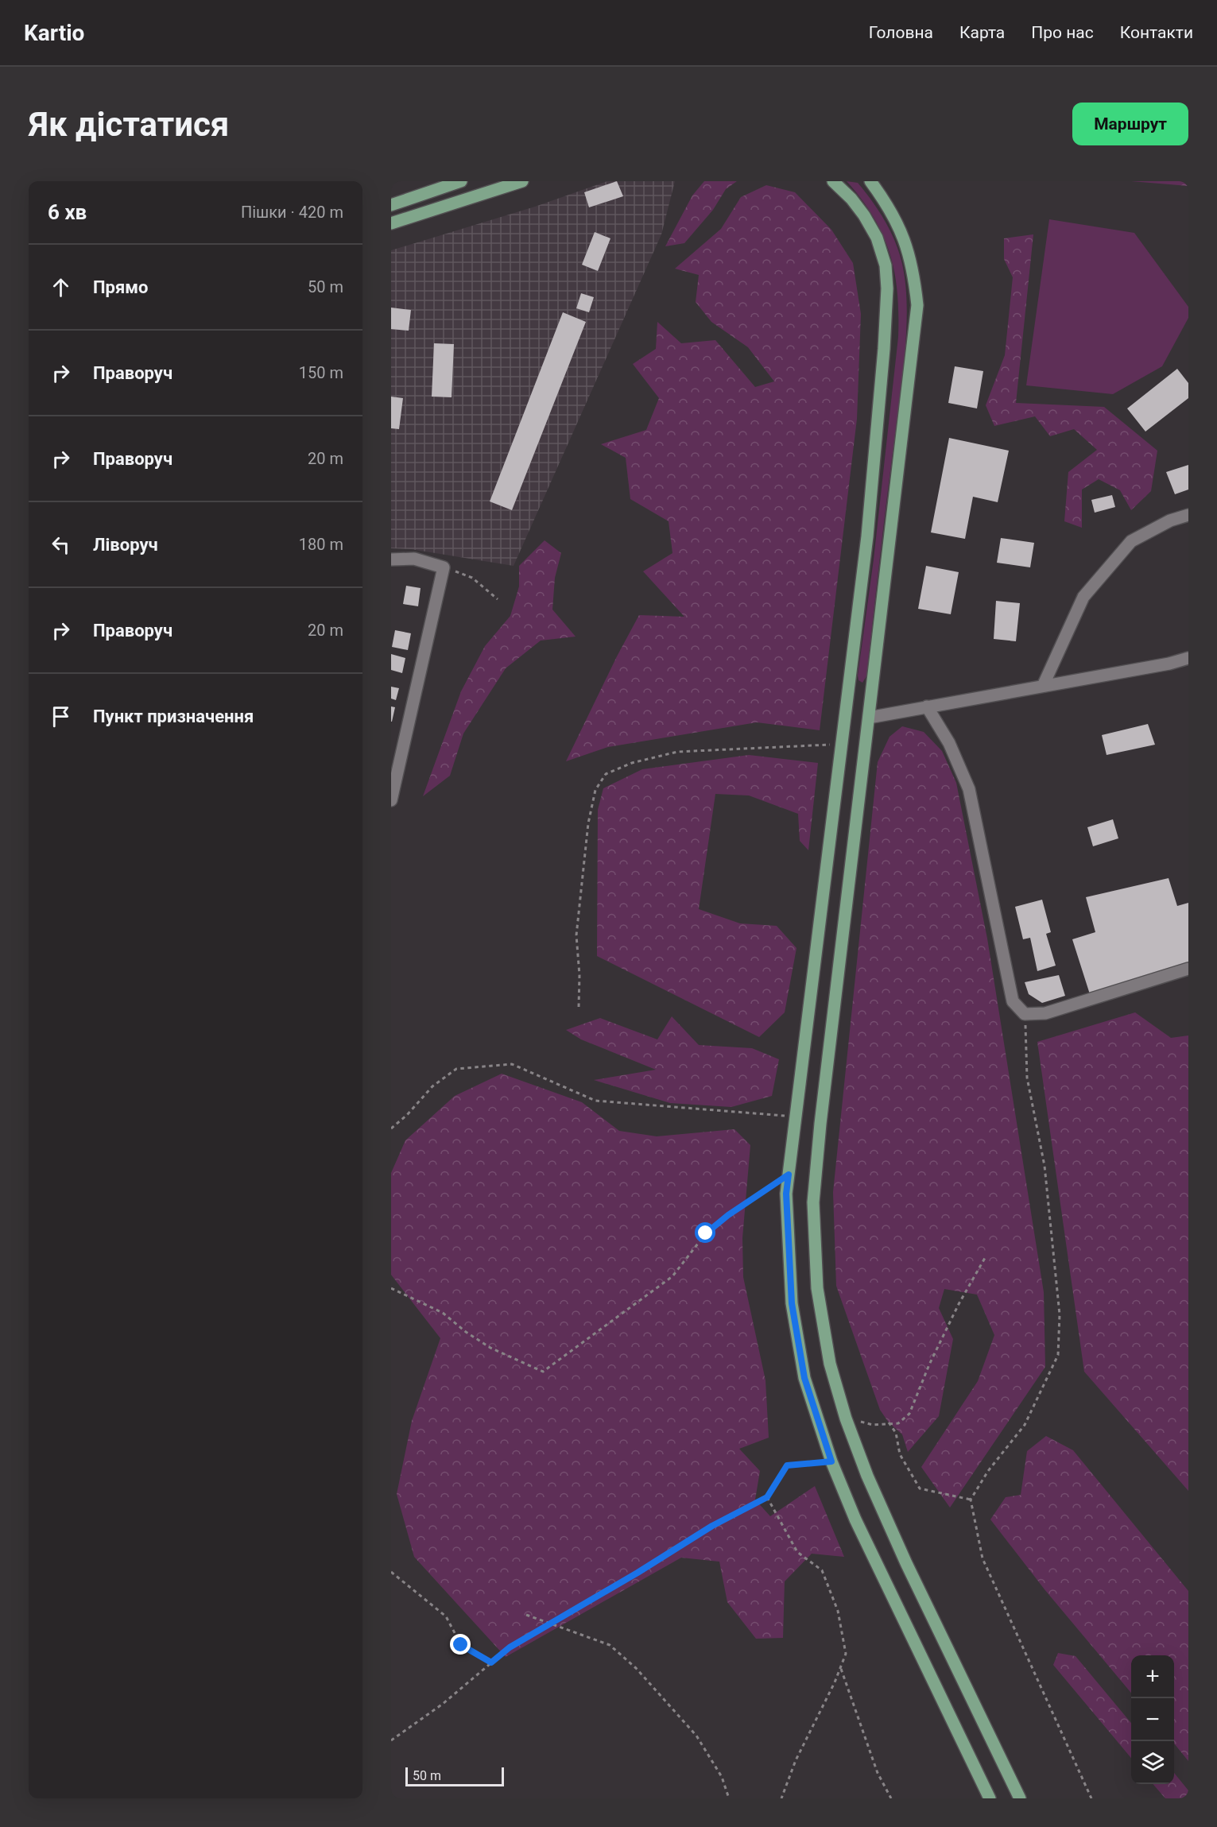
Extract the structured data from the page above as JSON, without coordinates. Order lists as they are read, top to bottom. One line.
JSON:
{"scale_bar":"50 m","page":{"header":"Kartio","nav":["Головна","Карта","Про нас","Контакти"],"buttons":"Маршрут","title":"Як дістатися","heading":["6 хв","Пішки · 420 m"],"list":[["Прямо","50 m"],["Праворуч","150 m"],["Праворуч","20 m"],["Ліворуч","180 m"],["Праворуч","20 m"],"Пункт призначення"],"map_buttons":["+","−"],"scale":"50 m"}}
